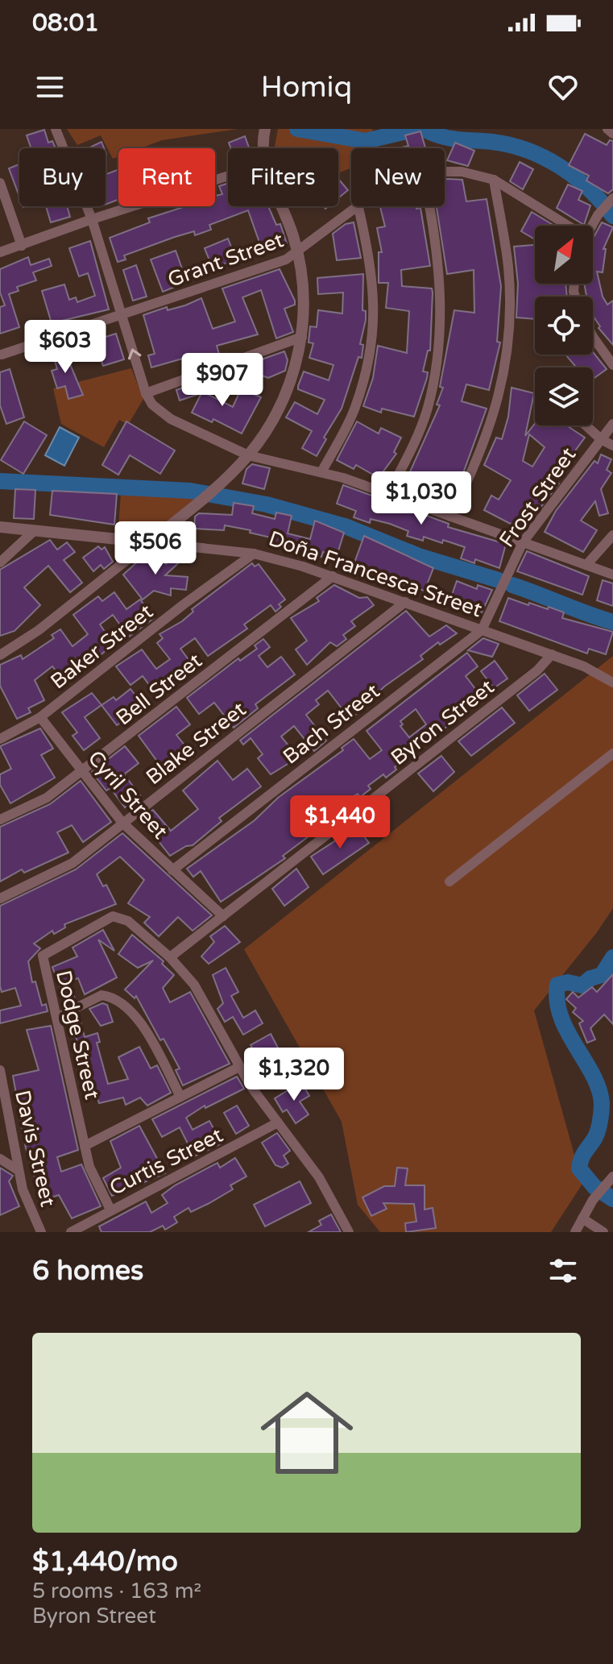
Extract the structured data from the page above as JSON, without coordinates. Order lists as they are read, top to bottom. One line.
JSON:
{"streets":{"street":["Grant Street","Frost Street","Doña Francesca Street","Baker Street","Bell Street","Byron Street","Bach Street","Blake Street","Cyril Street","Dodge Street","Davis Street","Curtis Street"]},"crossings":[["Frost Street","Doña Francesca Street"],["Frost Street","Bach Street"],["Doña Francesca Street","Baker Street"],["Doña Francesca Street","Bell Street"],["Doña Francesca Street","Byron Street"],["Doña Francesca Street","Bach Street"],["Doña Francesca Street","Blake Street"],["Baker Street","Cyril Street"],["Bell Street","Cyril Street"],["Byron Street","Cyril Street"],["Byron Street","Dodge Street"],["Bach Street","Cyril Street"],["Blake Street","Cyril Street"],["Dodge Street","Curtis Street"]],"north":"top right","page":{"status":"08:01","header":"Homiq","chip":["Buy","Rent","Filters","New"],"price":["$603","$907","$1,030","$506","$1,440","$1,320"],"heading":"6 homes","list":[{"name":"$1,440/mo","note":"5 rooms · 163 m² · Byron Street"}]}}
